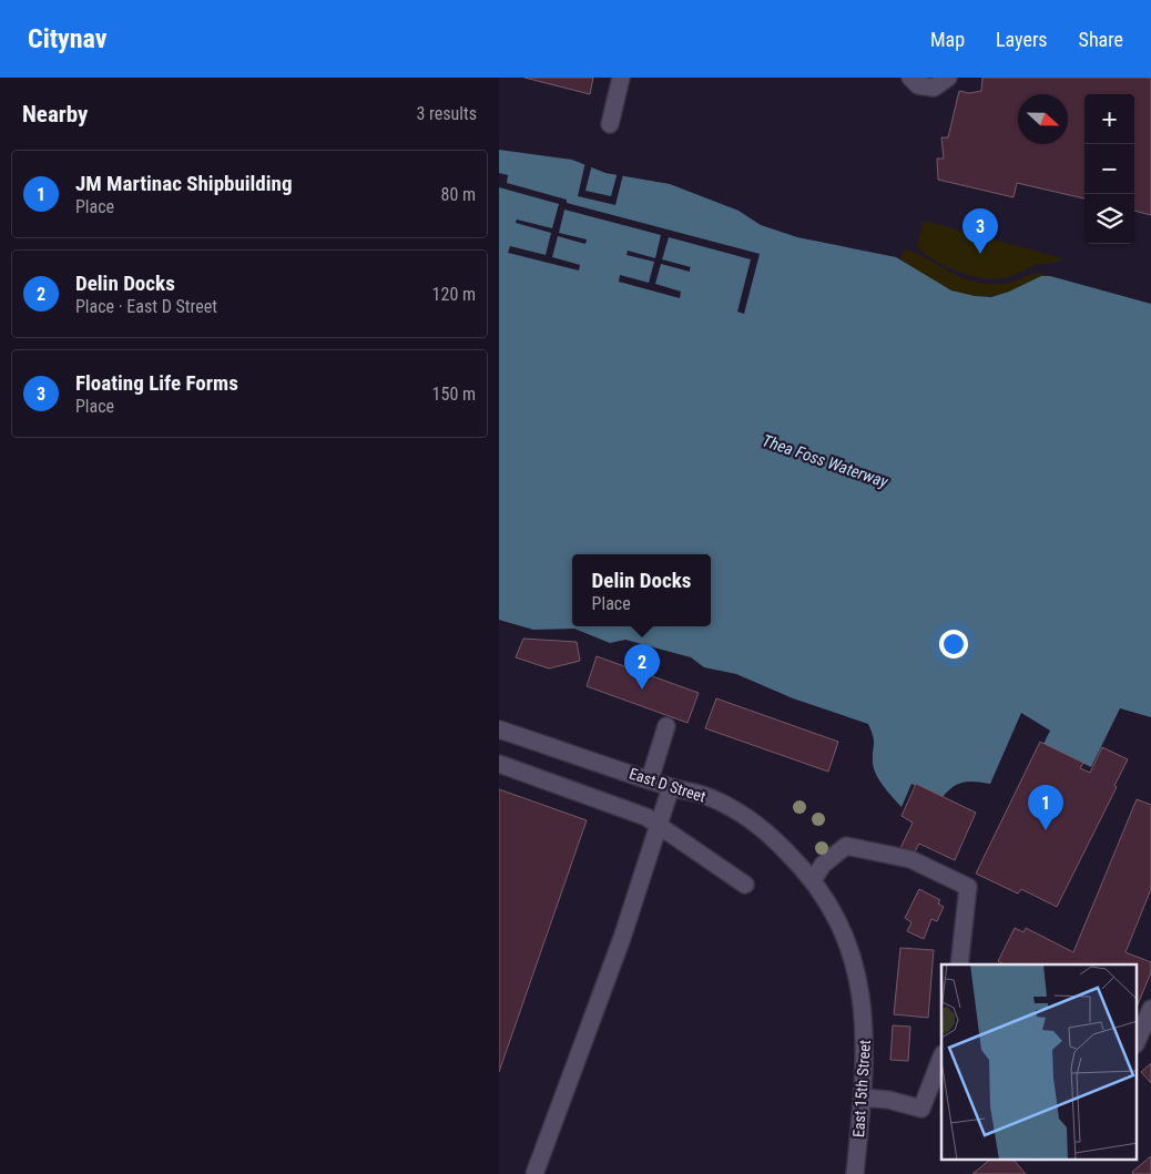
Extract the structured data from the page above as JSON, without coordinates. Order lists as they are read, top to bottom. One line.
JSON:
{"streets":{"street":["East D Street","East 15th Street"]},"crossings":[["East D Street","East 15th Street"]],"water":["Thea Foss Waterway"],"north":"right","page":{"header":"Citynav","nav":["Map","Layers","Share"],"heading":["Nearby","3 results"],"map_buttons":["+","−"],"list":[{"mark":"1","name":"JM Martinac Shipbuilding","note":"Place","value":"80 m"},{"mark":"2","name":"Delin Docks","note":"Place · East D Street","value":"120 m"},{"mark":"3","name":"Floating Life Forms","note":"Place","value":"150 m"}],"pins":["3","2","1"],"popup":["Delin Docks","Place"]}}
